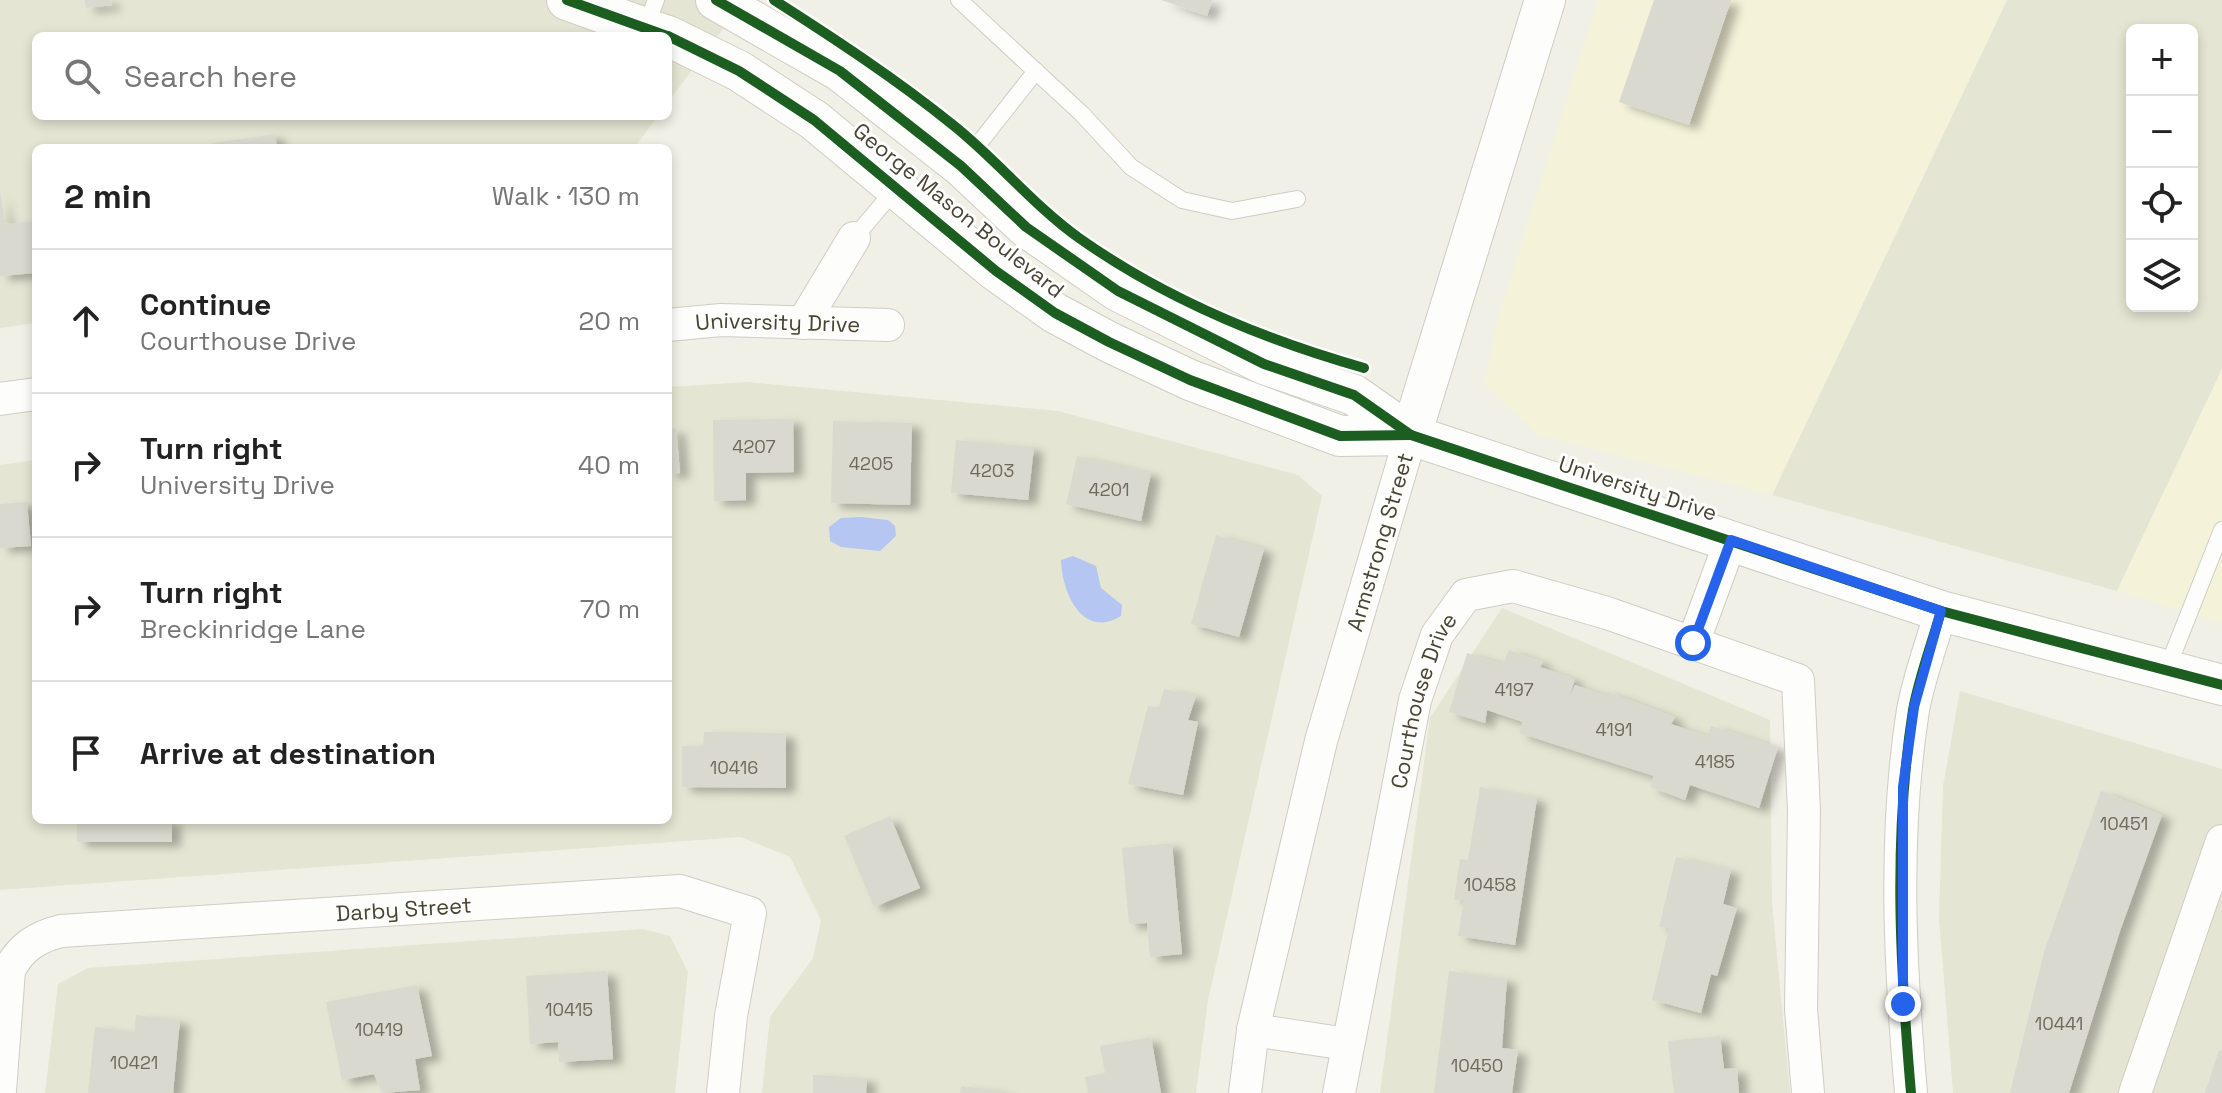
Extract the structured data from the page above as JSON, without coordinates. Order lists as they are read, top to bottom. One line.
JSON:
{"streets":{"street":["George Mason Boulevard","University Drive","Armstrong Street","Courthouse Drive","Darby Street"]},"crossings":[["George Mason Boulevard","University Drive"],["George Mason Boulevard","Armstrong Street"],["University Drive","Armstrong Street"]],"house_numbers":["4207","4205","4203","4201","4197","4191","4185","10416","10451","10458","10415","10441","10419","10421","10450"],"page":{"map_buttons":["+","−"],"search":"Search here","heading":["2 min","Walk · 130 m"],"list":[["Continue","Courthouse Drive","20 m"],["Turn right","University Drive","40 m"],["Turn right","Breckinridge Lane","70 m"],"Arrive at destination"]}}
